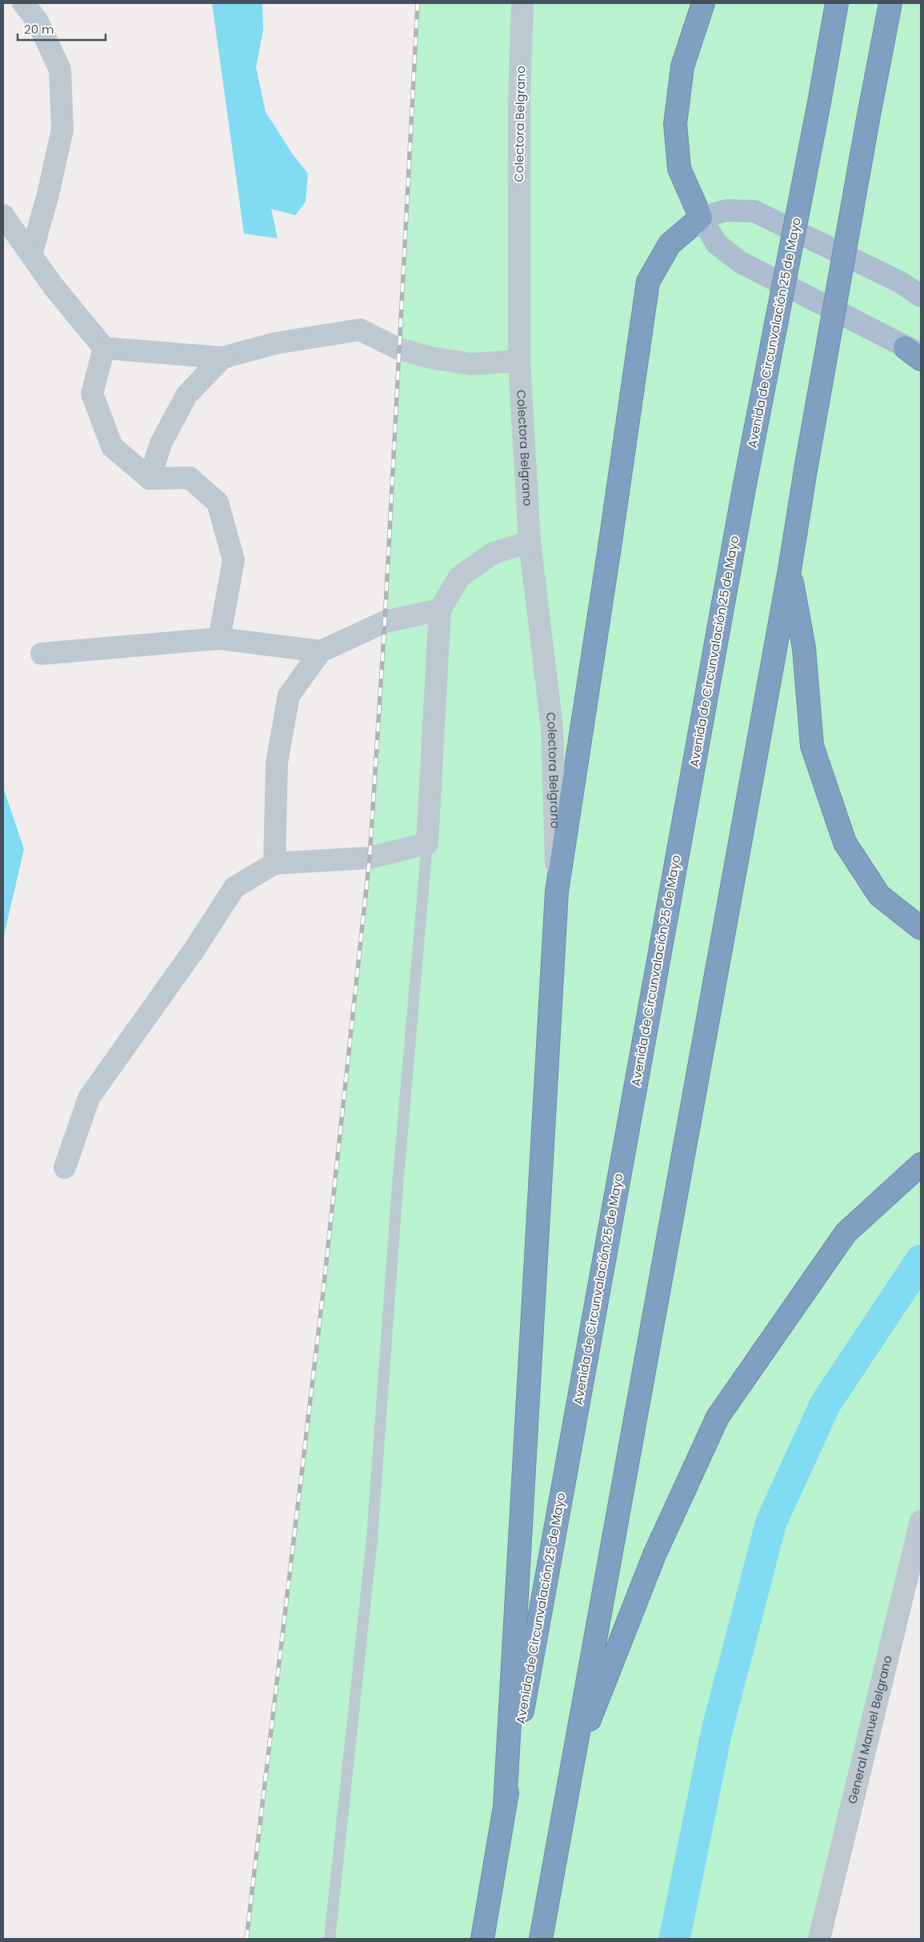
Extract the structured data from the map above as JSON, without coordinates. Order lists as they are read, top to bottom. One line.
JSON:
{"streets":{"highway":["Avenida de Circunvalación 25 de Mayo"],"street":["Colectora Belgrano","General Manuel Belgrano"]},"scale_bar":"20 m"}
